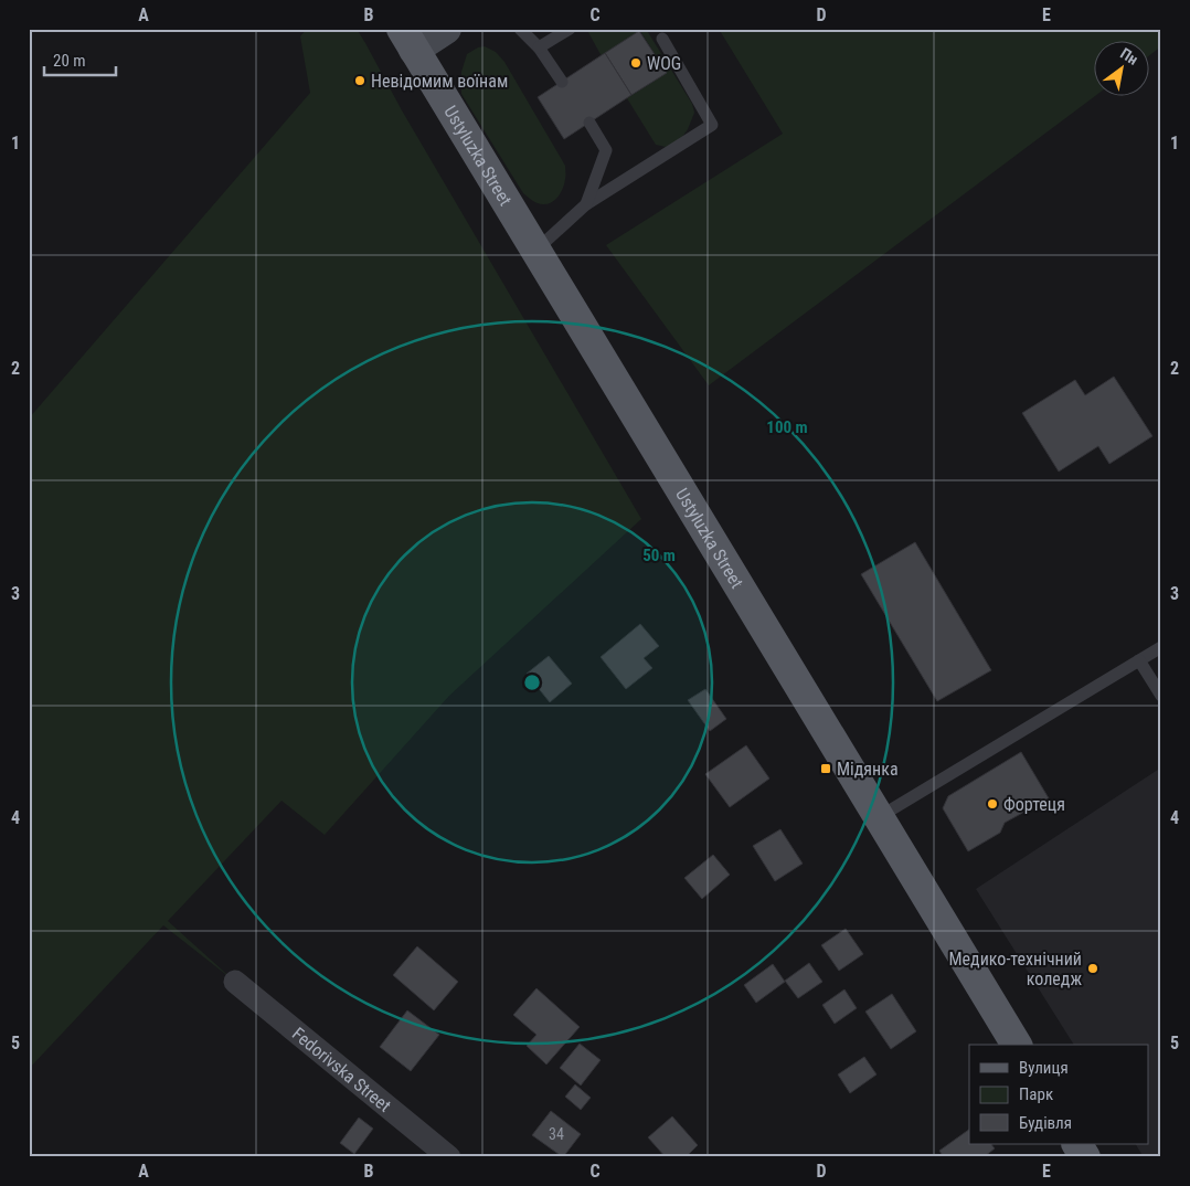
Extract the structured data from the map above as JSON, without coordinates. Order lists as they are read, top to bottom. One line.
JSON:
{"streets":{"main road":["Ustyluzka Street"],"street":["Fedorivska Street"]},"places":{"other":["WOG","Невідомим воїнам","Фортеця","Медико-технічний коледж"],"transit":["Мідянка"]},"house_numbers":["34"],"legend":["Вулиця","Парк","Будівля"],"scale_bar":"20 m","north":"top right","grid":{"columns":["A","B","C","D","E"],"rows":["1","2","3","4","5"]},"rings":["100 m","50 m"]}
